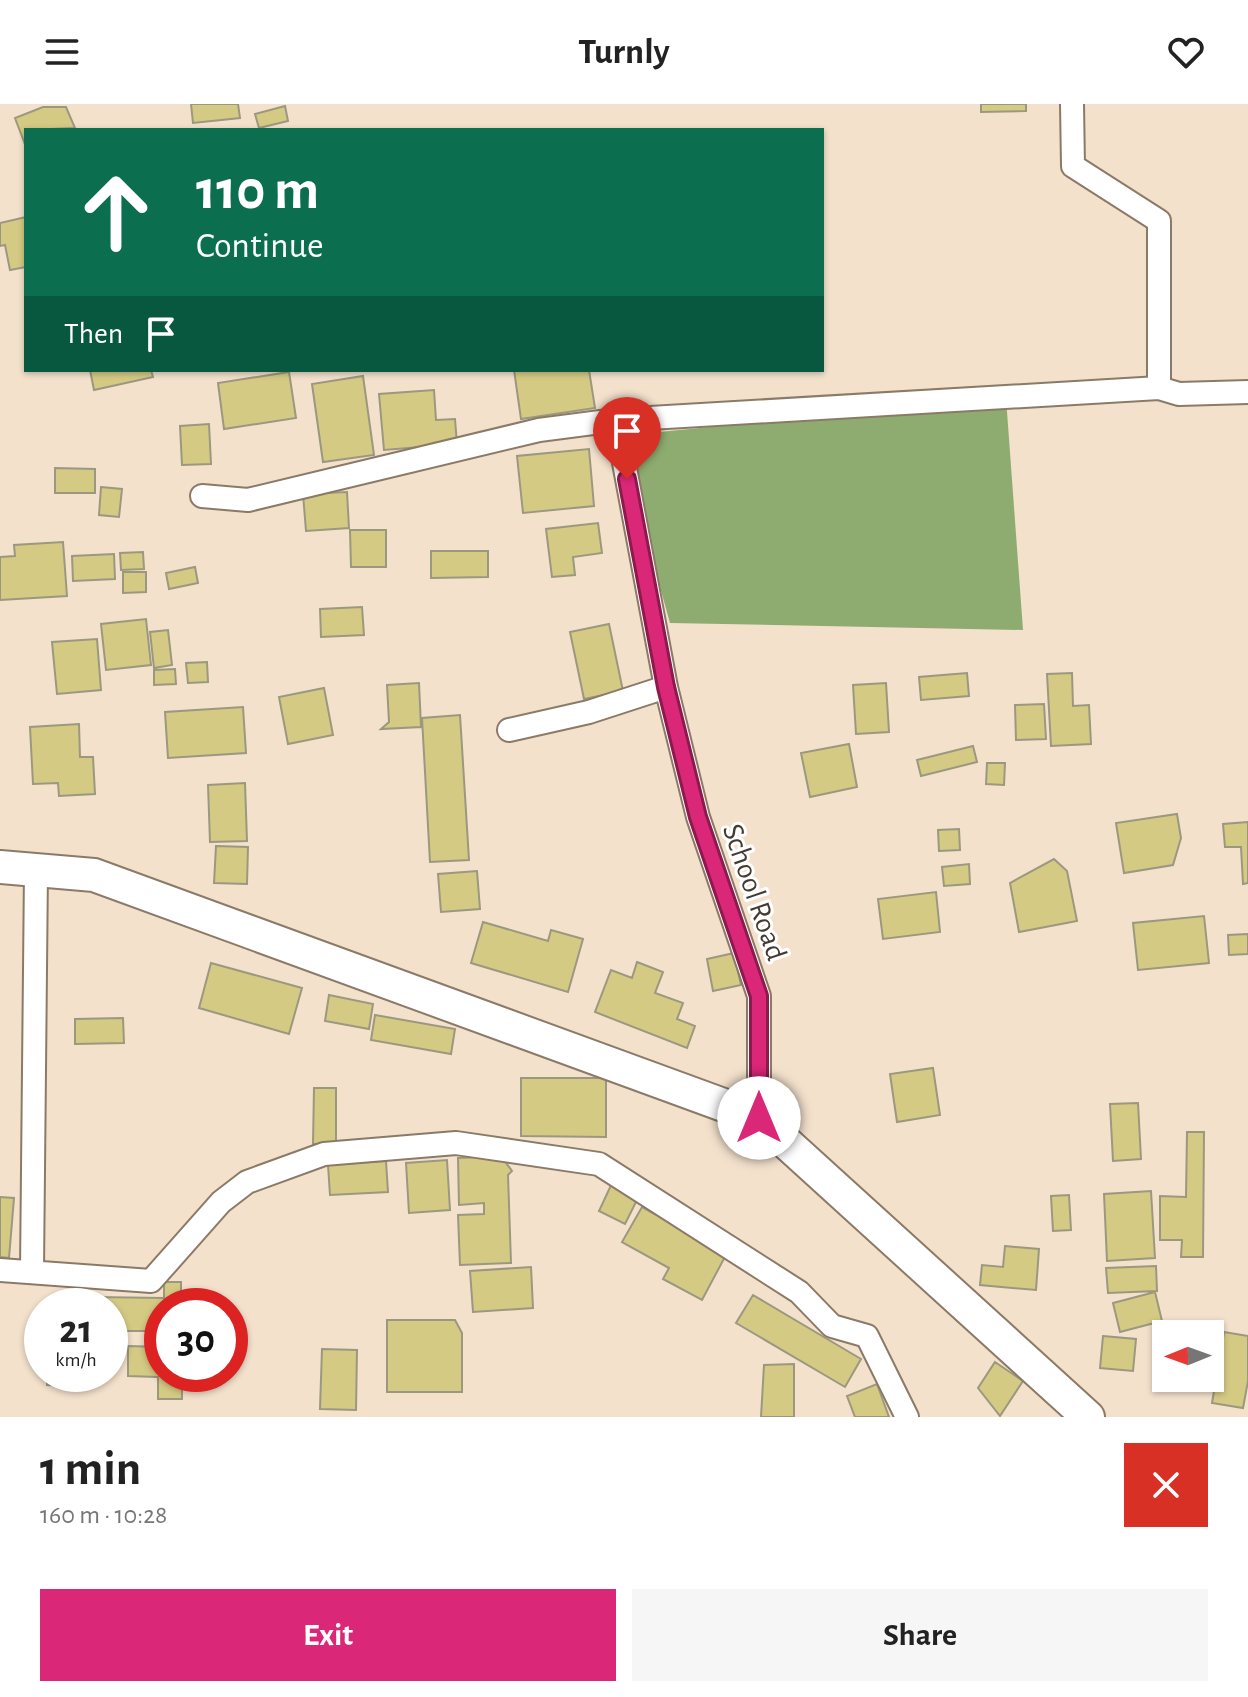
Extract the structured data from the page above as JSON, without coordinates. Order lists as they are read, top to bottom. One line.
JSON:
{"streets":{"street":["School Road"]},"north":"left","page":{"header":"Turnly","turn":["110 m","Continue"],"then":"Then","speed":"21 km/h","limit":"30","heading":["1 min","160 m · 10:28"],"buttons":["Exit","Share"]}}
